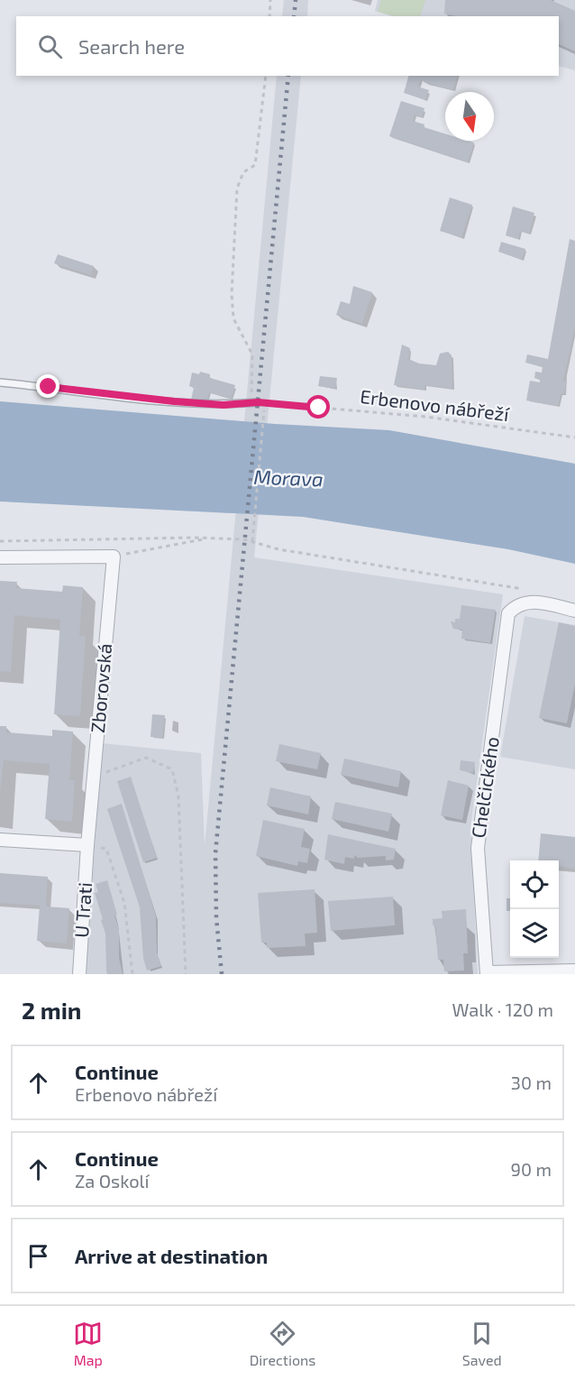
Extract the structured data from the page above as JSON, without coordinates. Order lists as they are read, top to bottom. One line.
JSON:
{"streets":{"street":["Zborovská","Chelčického","U Trati"],"path":["Erbenovo nábřeží"]},"crossings":[["Zborovská","U Trati"]],"water":["Morava"],"north":"bottom","page":{"search":"Search here","heading":["2 min","Walk · 120 m"],"list":[["Continue","Erbenovo nábřeží","30 m"],["Continue","Za Oskolí","90 m"],"Arrive at destination"],"nav":["Map","Directions","Saved"]}}
